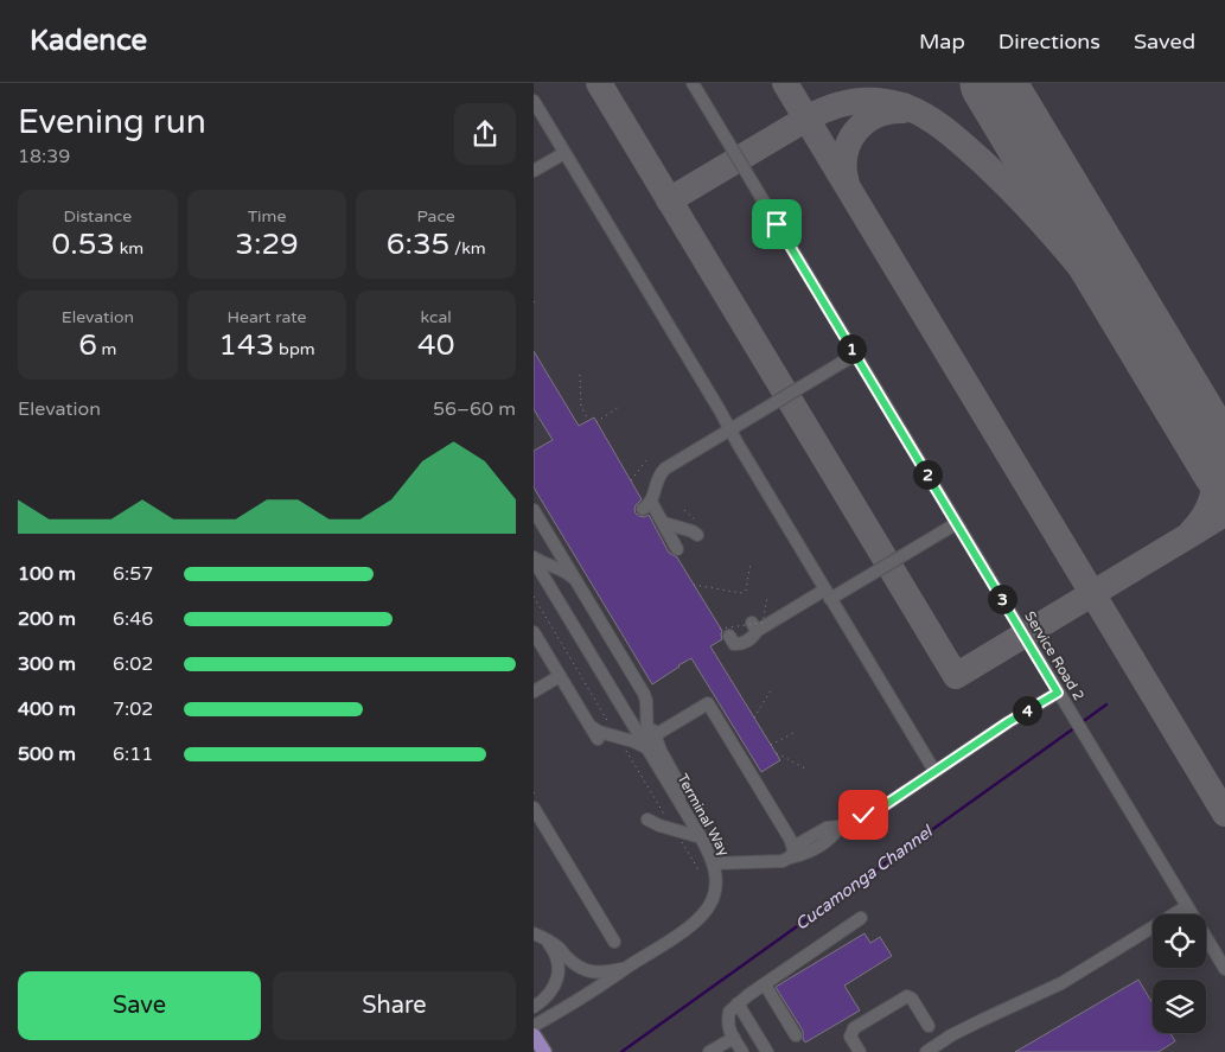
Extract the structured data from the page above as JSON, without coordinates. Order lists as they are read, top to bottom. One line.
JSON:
{"streets":{"lane":["Service Road 2","Terminal Way"]},"water":["Cucamonga Channel"],"page":{"header":"Kadence","nav":["Map","Directions","Saved"],"heading":["Evening run","18:39"],"stats":[["Distance","0.53 km"],["Time","3:29"],["Pace","6:35 /km"],["Elevation","6 m"],["Heart rate","143 bpm"],["kcal","40"]],"pins":["1","2","3","4"],"chart":["Elevation","56–60 m"],"list":[{"name":"100 m","note":"6:57"},{"name":"200 m","note":"6:46"},{"name":"300 m","note":"6:02"},{"name":"400 m","note":"7:02"},{"name":"500 m","note":"6:11"}],"buttons":["Save","Share"]}}
